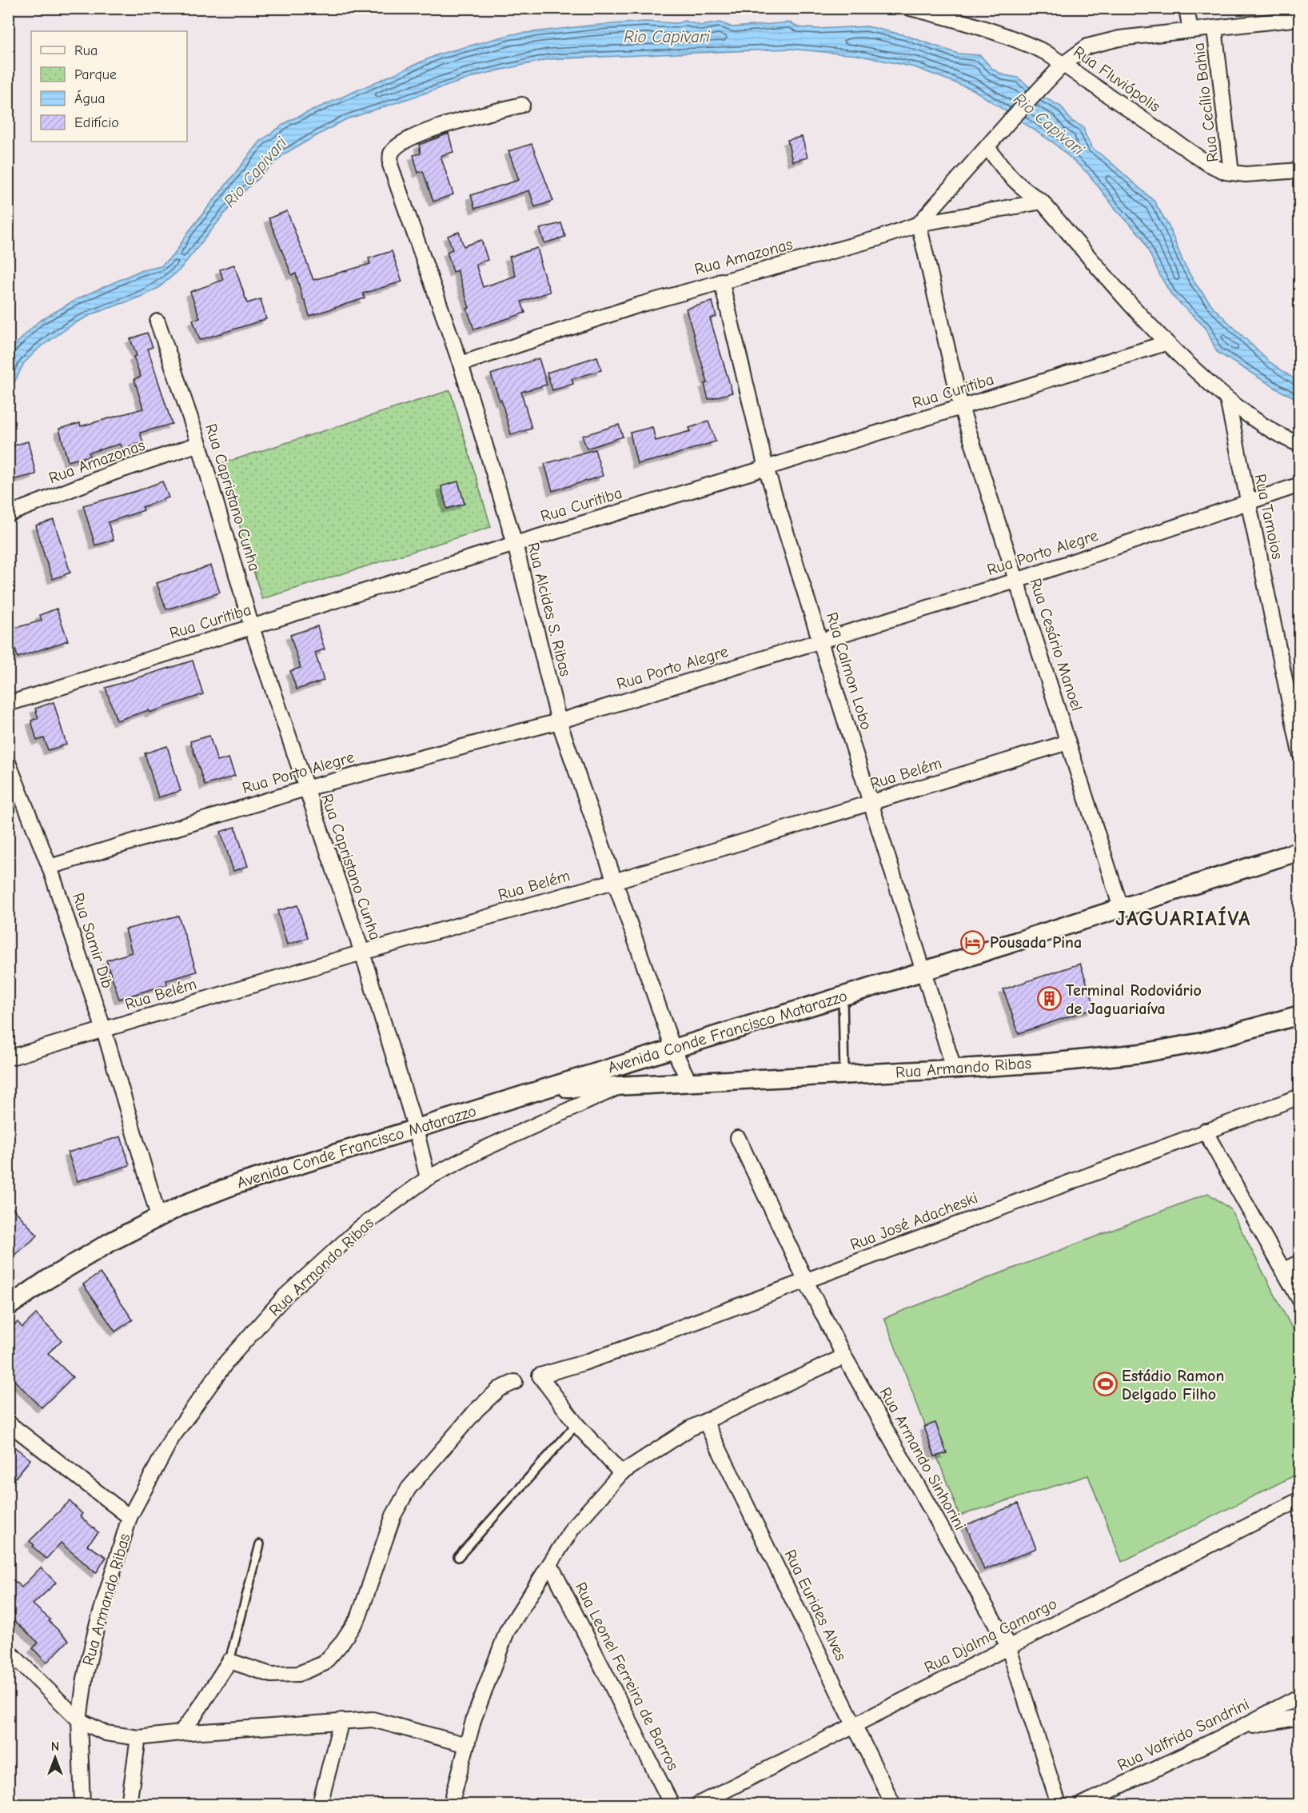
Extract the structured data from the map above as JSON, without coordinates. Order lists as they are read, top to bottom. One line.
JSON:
{"streets":{"street":["Rua Fluviópolis","Rua Cecílio Bahia","Rua Amazonas","Rua Curitiba","Rua Capristano Cunha","Rua Tamoios","Rua Porto Alegre","Rua Alcides S. Ribas","Rua Cesário Manoel","Rua Calmon Lobo","Rua Belém","Rua Samir Dib","Avenida Conde Francisco Matarazzo","Rua Armando Ribas","Rua José Adacheski","Rua Armando Sinhorini","Rua Eurides Alves","Rua Djalma Camargo","Rua Leonel Ferreira de Barros","Rua Valfrido Sandrini"]},"crossings":[["Rua Fluviópolis","Rua Cecílio Bahia"],["Rua Amazonas","Rua Capristano Cunha"],["Rua Amazonas","Rua Alcides S. Ribas"],["Rua Amazonas","Rua Cesário Manoel"],["Rua Amazonas","Rua Calmon Lobo"],["Rua Curitiba","Rua Capristano Cunha"],["Rua Curitiba","Rua Alcides S. Ribas"],["Rua Curitiba","Rua Cesário Manoel"],["Rua Curitiba","Rua Calmon Lobo"],["Rua Capristano Cunha","Rua Porto Alegre"],["Rua Capristano Cunha","Rua Belém"],["Rua Capristano Cunha","Avenida Conde Francisco Matarazzo"],["Rua Capristano Cunha","Rua Armando Ribas"],["Rua Tamoios","Rua Porto Alegre"],["Rua Porto Alegre","Rua Alcides S. Ribas"],["Rua Porto Alegre","Rua Cesário Manoel"],["Rua Porto Alegre","Rua Calmon Lobo"],["Rua Porto Alegre","Rua Samir Dib"],["Rua Alcides S. Ribas","Rua Belém"],["Rua Alcides S. Ribas","Avenida Conde Francisco Matarazzo"],["Rua Alcides S. Ribas","Rua Armando Ribas"],["Rua Cesário Manoel","Rua Belém"],["Rua Cesário Manoel","Avenida Conde Francisco Matarazzo"],["Rua Calmon Lobo","Rua Belém"],["Rua Calmon Lobo","Avenida Conde Francisco Matarazzo"],["Rua Calmon Lobo","Rua Armando Ribas"],["Rua Belém","Rua Samir Dib"],["Rua Samir Dib","Avenida Conde Francisco Matarazzo"],["Avenida Conde Francisco Matarazzo","Rua Armando Ribas"],["Rua José Adacheski","Rua Armando Sinhorini"],["Rua Armando Sinhorini","Rua Djalma Camargo"],["Rua Eurides Alves","Rua Djalma Camargo"]],"districts":["JAGUARIAÍVA"],"water":["Rio Capivari"],"places":{"hotel":["Pousada Pina"],"building":["Terminal Rodoviário de Jaguariaíva"],"sports":["Estádio Ramon Delgado Filho"]},"legend":["Rua","Parque","Água","Edifício"],"north":"top"}
